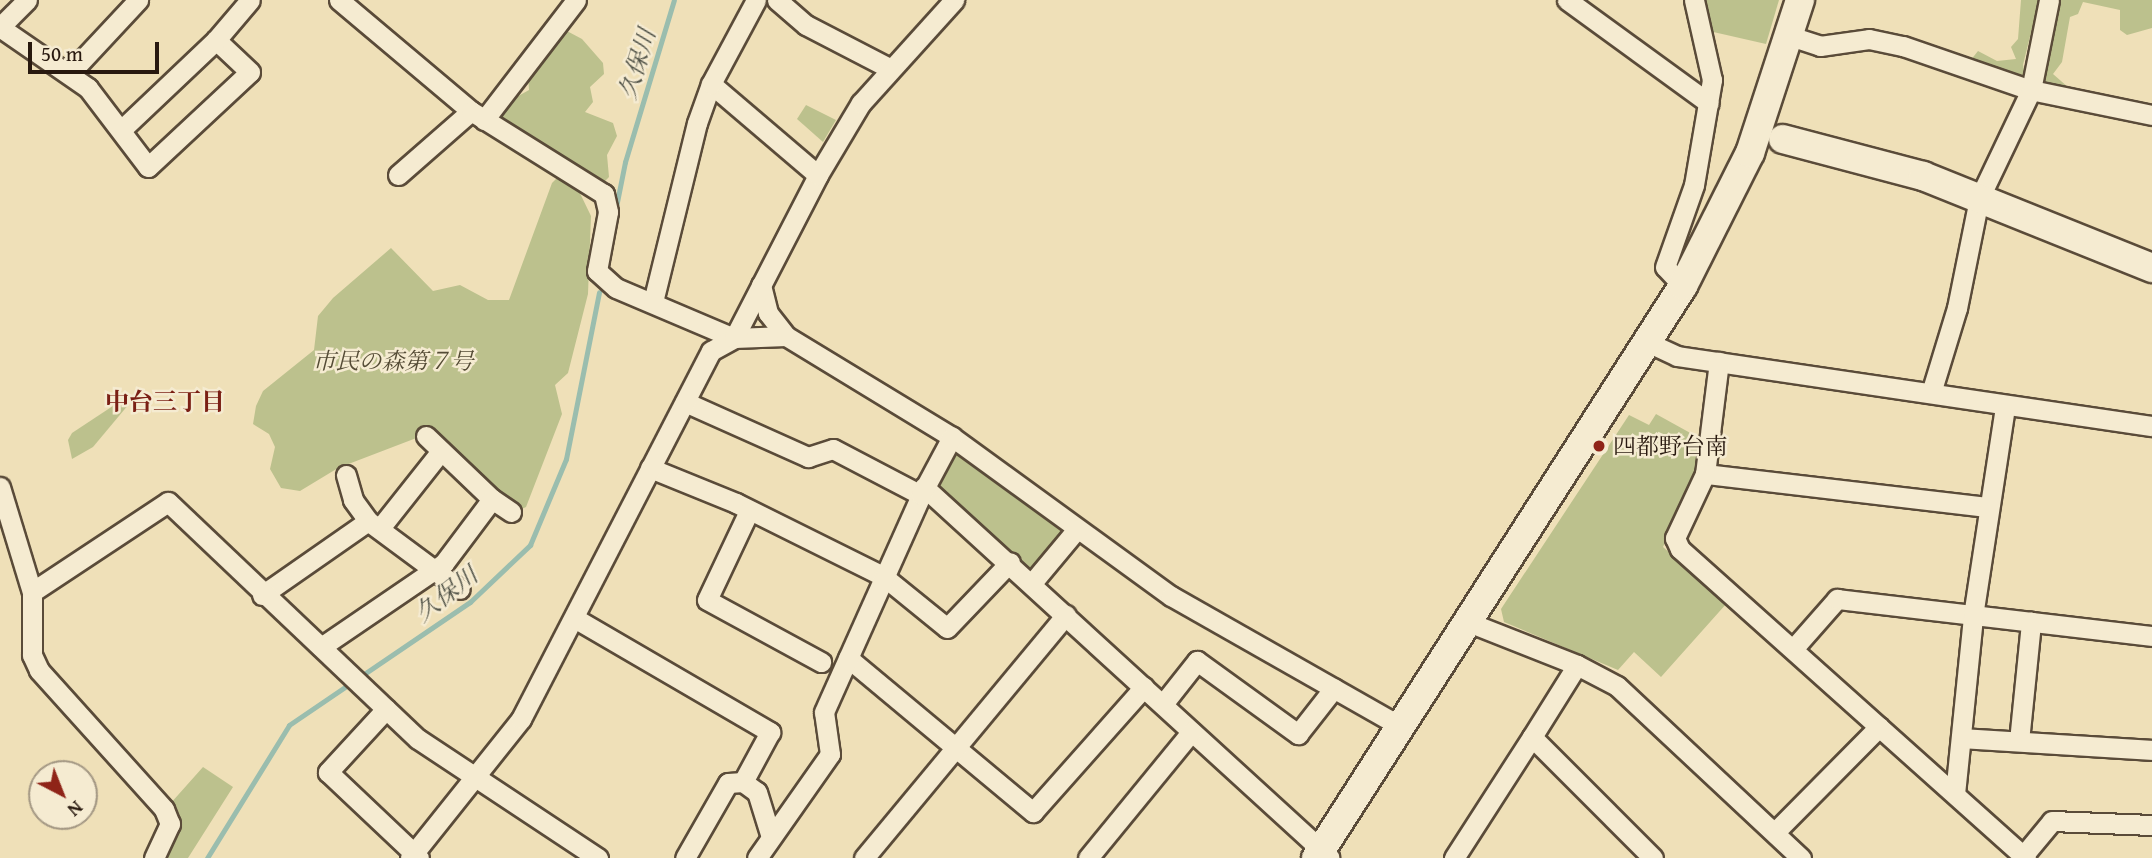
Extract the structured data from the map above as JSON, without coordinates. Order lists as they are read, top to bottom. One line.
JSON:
{"districts":["中台三丁目"],"water":["久保川"],"parks":["市民の森第７号"],"places":["四都野台南"],"scale_bar":"50 m","north":"bottom right"}
